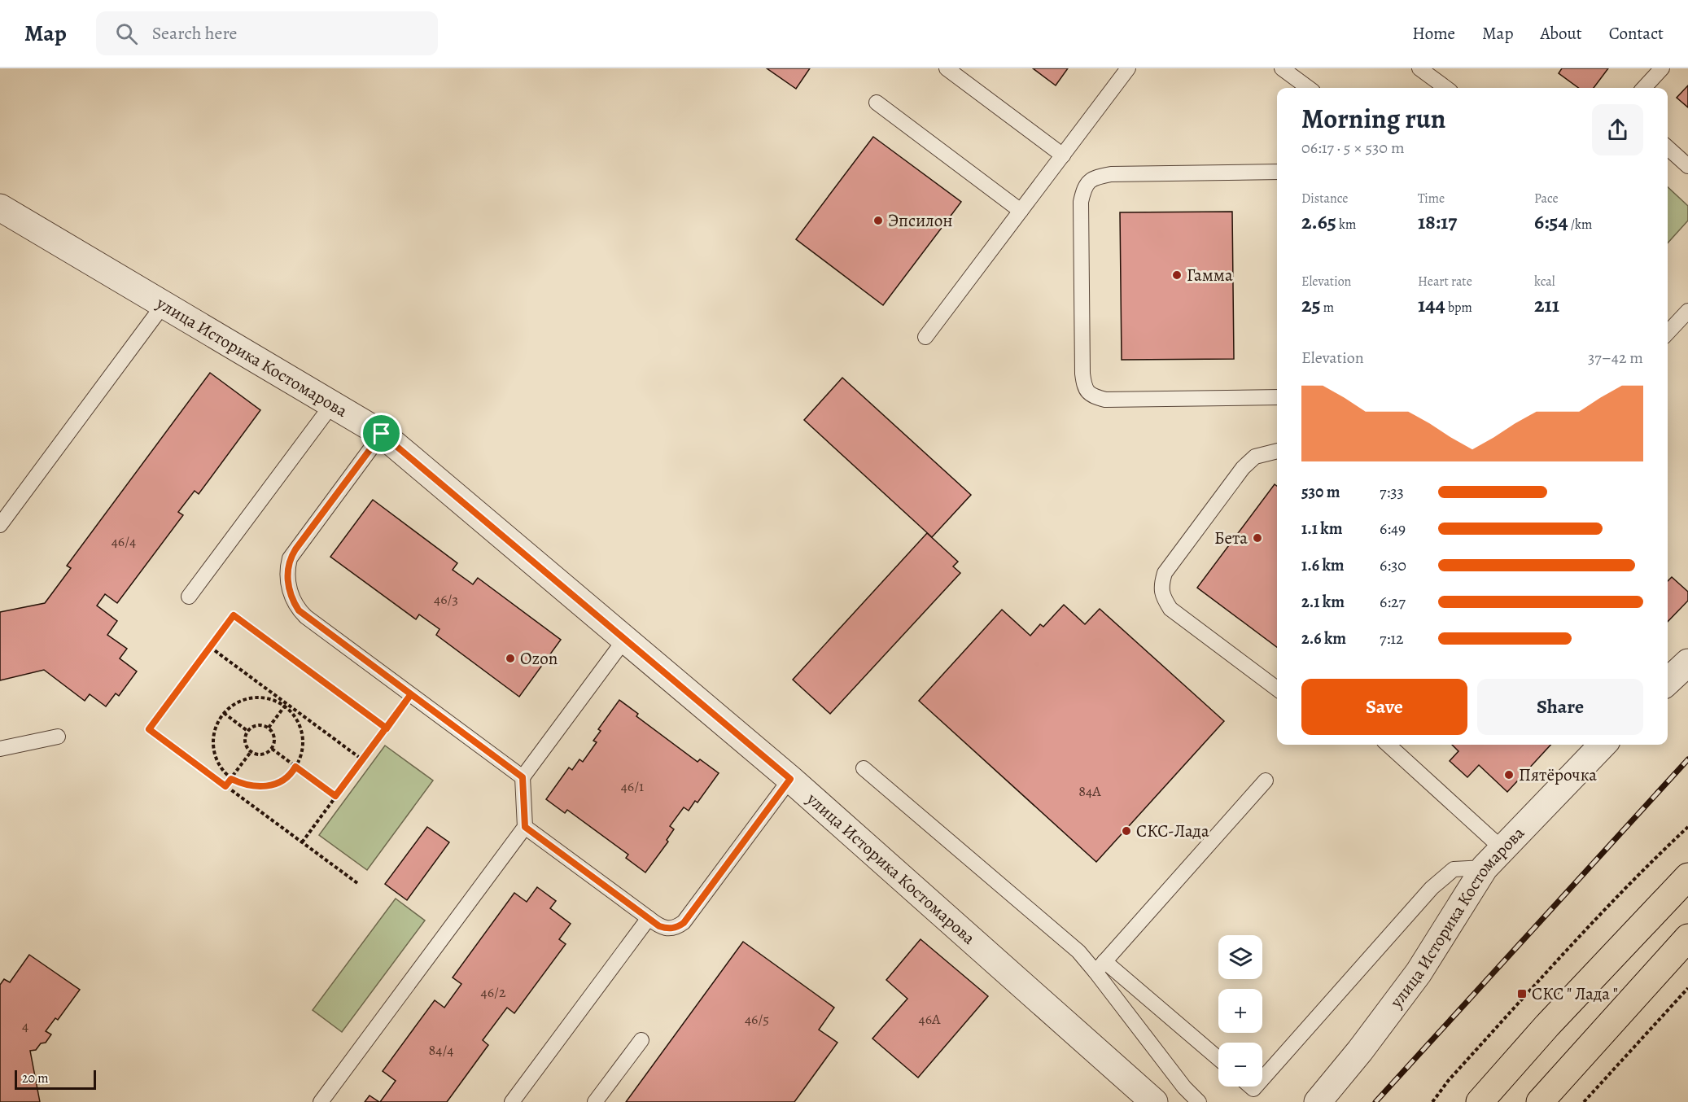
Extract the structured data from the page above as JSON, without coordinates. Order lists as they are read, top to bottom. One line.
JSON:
{"streets":{"street":["улица Историка Костомарова"]},"places":{"other":["Эпсилон","Гамма","Бета","Ozon","Пятёрочка","СКС-Лада"],"transit":["СКС \" Лада \""]},"house_numbers":["46/4","46/3","46/1","84А","46/2","46/5","46А","4","84/4"],"scale_bar":"20 m","page":{"header":"Map","search":"Search here","nav":["Home","Map","About","Contact"],"heading":["Morning run","06:17 · 5 × 530 m"],"stats":[["Distance","2.65 km"],["Time","18:17"],["Pace","6:54 /km"],["Elevation","25 m"],["Heart rate","144 bpm"],["kcal","211"]],"chart":["Elevation","37–42 m"],"list":[{"name":"530 m","note":"7:33"},{"name":"1.1 km","note":"6:49"},{"name":"1.6 km","note":"6:30"},{"name":"2.1 km","note":"6:27"},{"name":"2.6 km","note":"7:12"}],"buttons":["Save","Share"],"map_buttons":["+","−"],"scale":"20 m"}}
